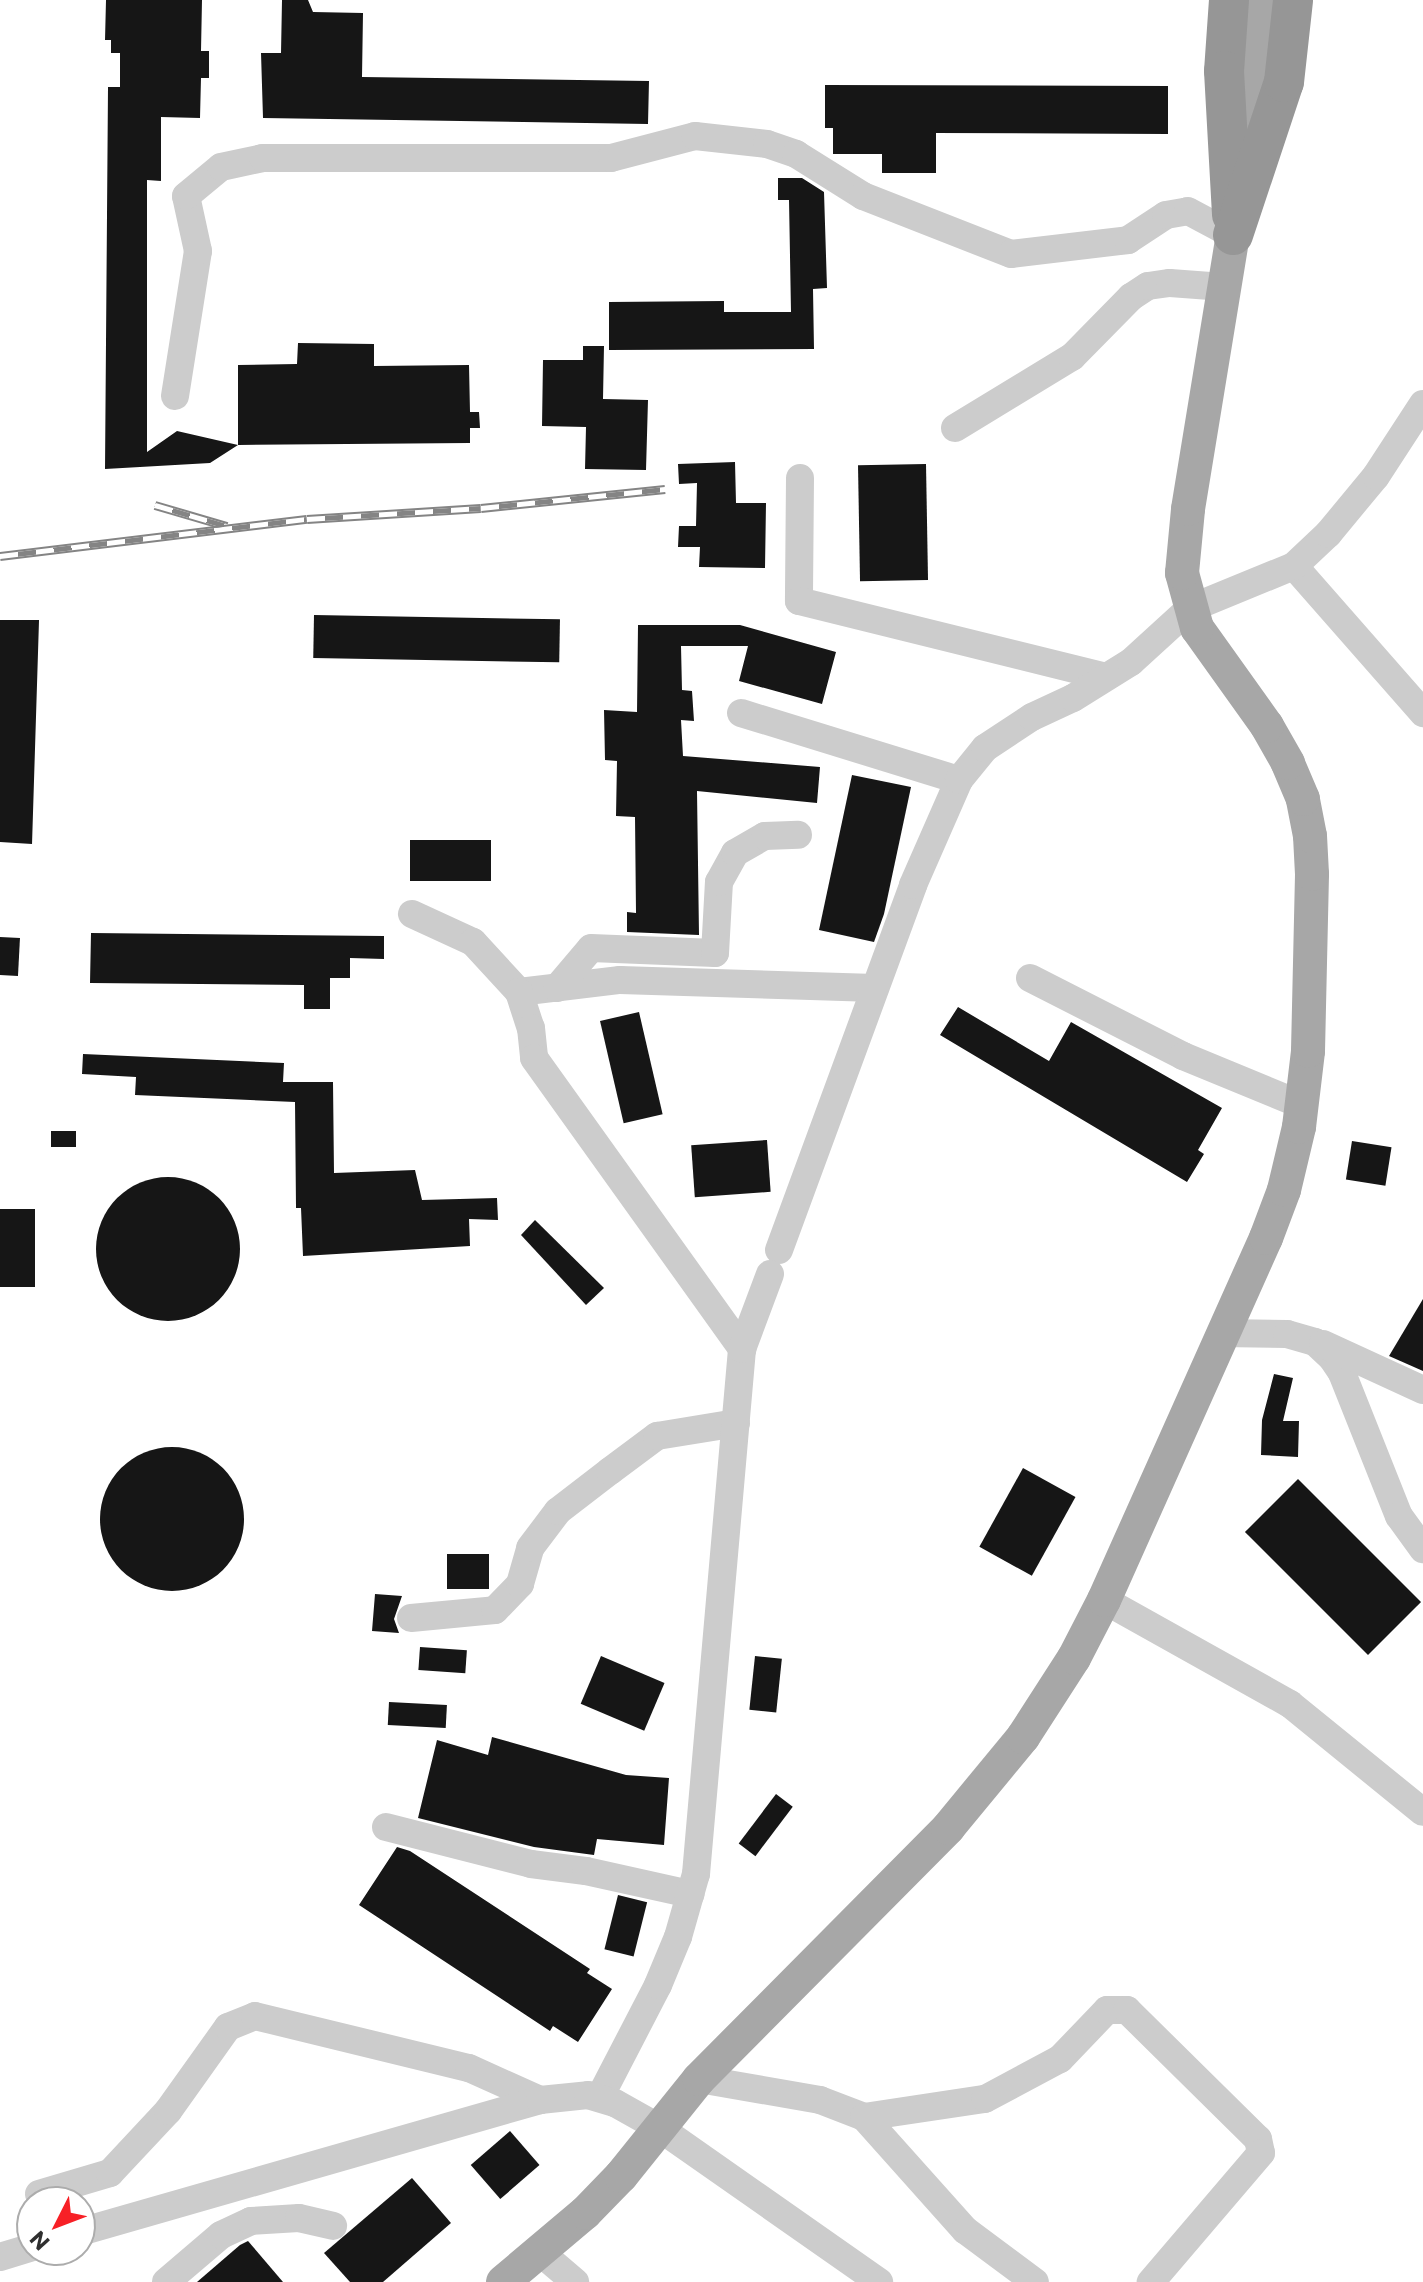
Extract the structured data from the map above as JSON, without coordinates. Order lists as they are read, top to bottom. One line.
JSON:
{"north":"bottom left"}
